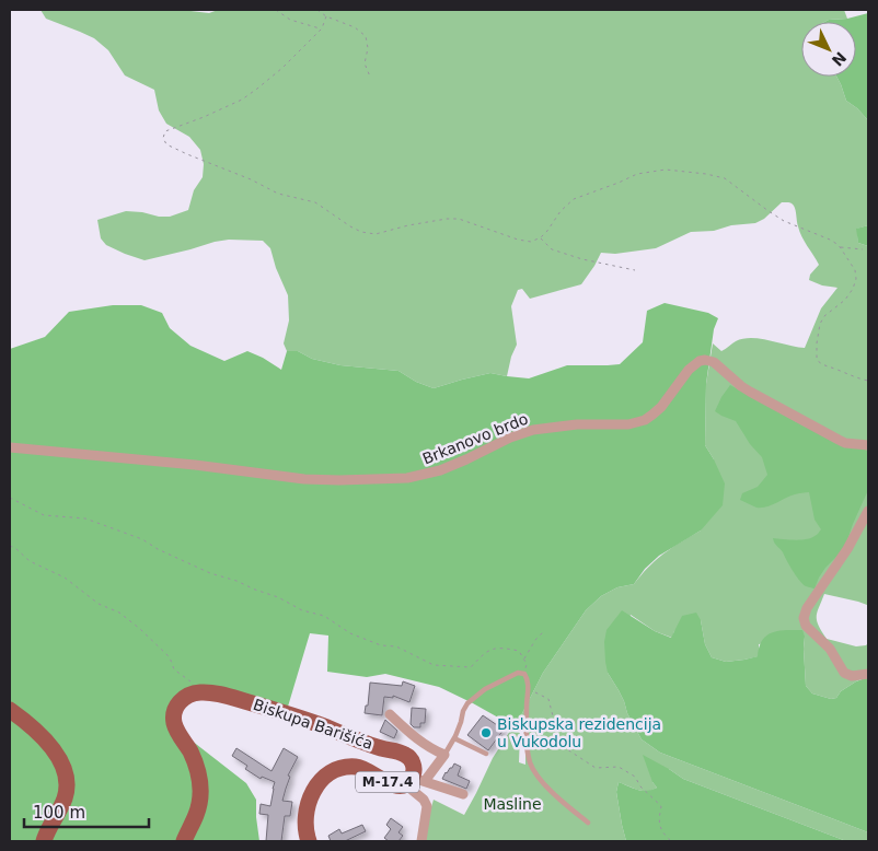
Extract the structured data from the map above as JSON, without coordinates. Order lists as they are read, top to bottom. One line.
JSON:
{"streets":{"main road":["Biskupa Barišića","M-17.4"],"street":["Brkanovo brdo"]},"parks":["Masline"],"places":["Biskupska rezidencija u Vukodolu"],"scale_bar":"100 m","north":"bottom right"}
